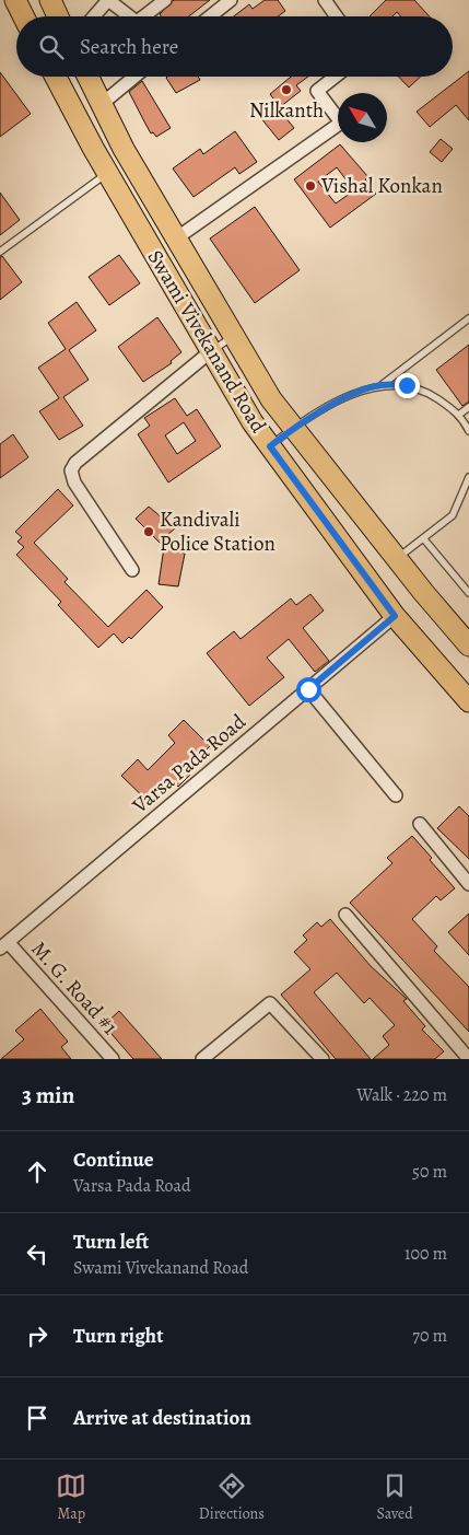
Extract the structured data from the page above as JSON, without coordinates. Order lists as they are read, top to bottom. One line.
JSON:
{"streets":{"main road":["Swami Vivekanand Road"],"street":["Varsa Pada Road","M. G. Road #1"]},"crossings":[["Swami Vivekanand Road","Varsa Pada Road"],["Varsa Pada Road","M. G. Road #1"]],"places":["Nilkanth","Vishal Konkan","Kandivali Police Station"],"north":"top left","page":{"search":"Search here","heading":["3 min","Walk · 220 m"],"list":[["Continue","Varsa Pada Road","50 m"],["Turn left","Swami Vivekanand Road","100 m"],["Turn right","70 m"],"Arrive at destination"],"nav":["Map","Directions","Saved"]}}
